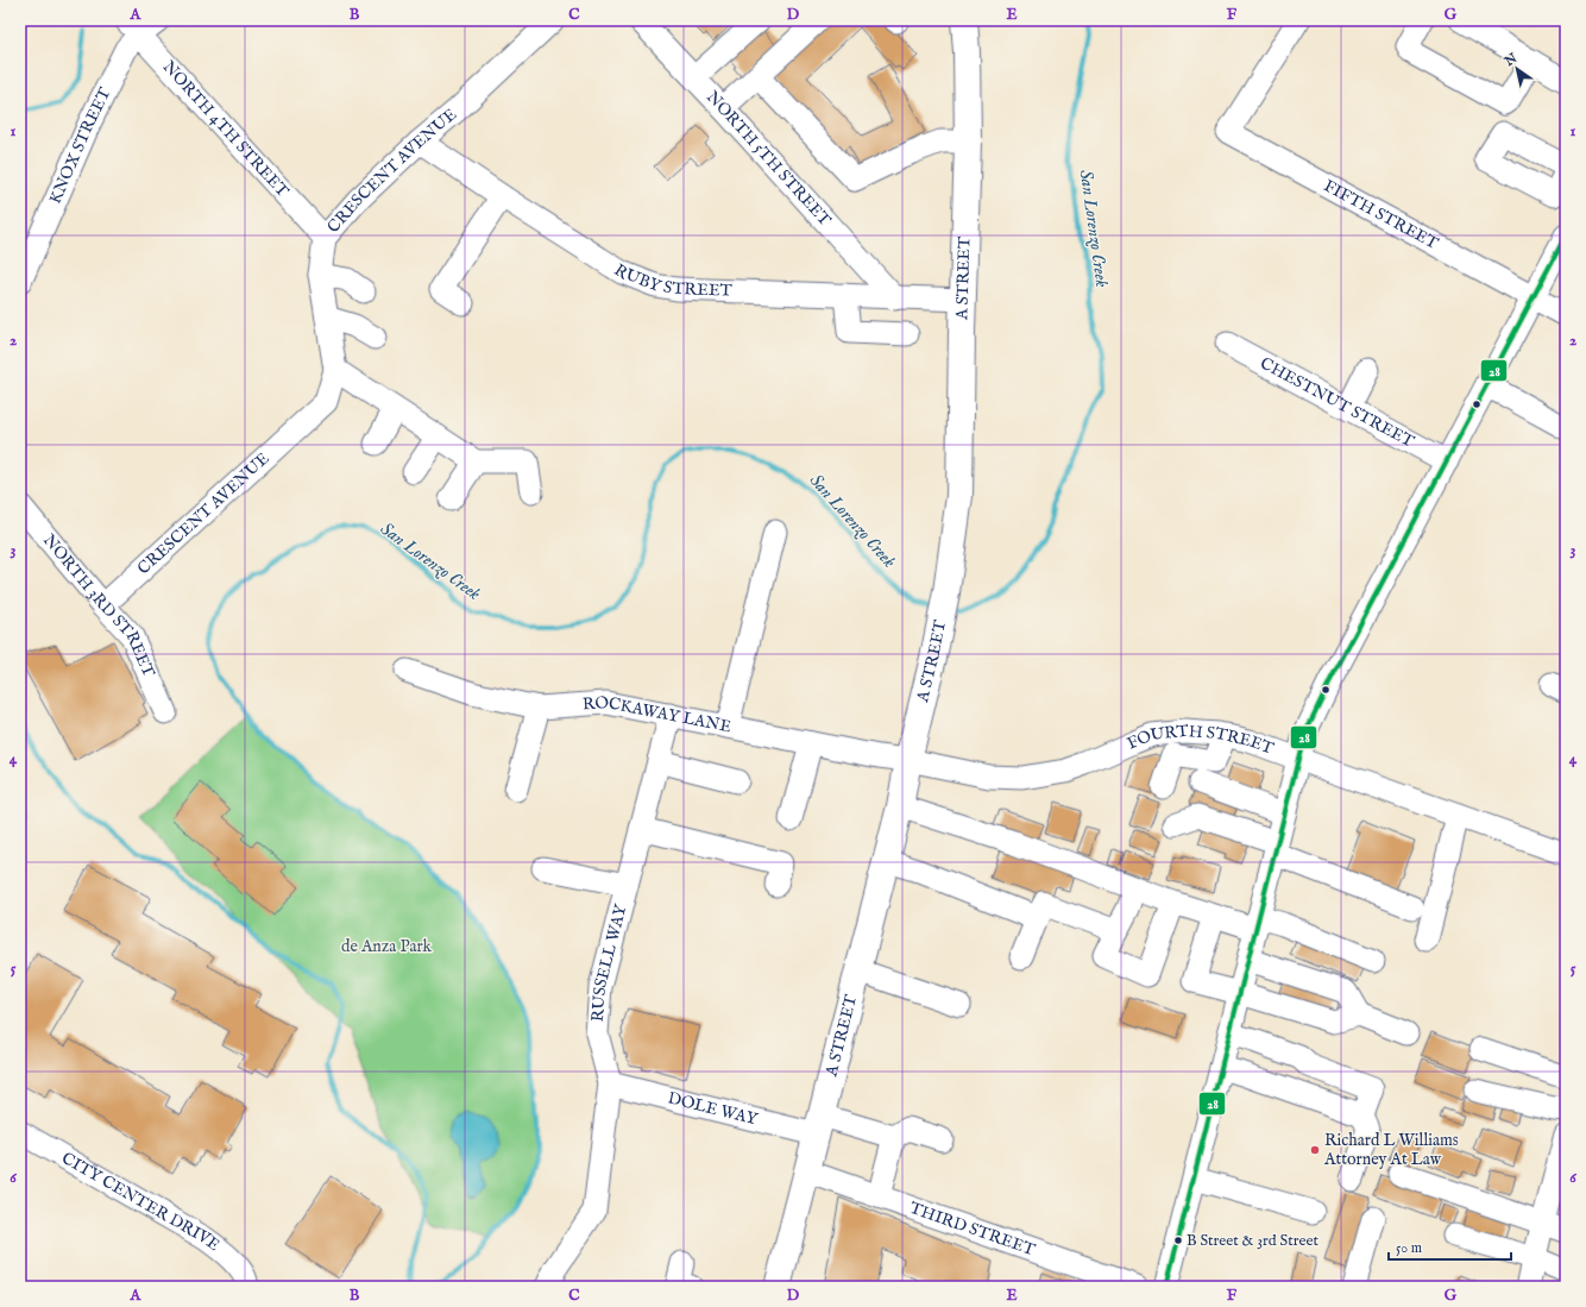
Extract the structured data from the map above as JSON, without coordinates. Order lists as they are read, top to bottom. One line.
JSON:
{"streets":{"main road":["A STREET"],"street":["NORTH 4TH STREET","KNOX STREET","NORTH 5TH STREET","CRESCENT AVENUE","FIFTH STREET","RUBY STREET","CHESTNUT STREET","NORTH 3RD STREET","ROCKAWAY LANE","FOURTH STREET","RUSSELL WAY","DOLE WAY","CITY CENTER DRIVE","THIRD STREET"]},"crossings":[["NORTH 4TH STREET","KNOX STREET"],["NORTH 4TH STREET","CRESCENT AVENUE"],["NORTH 5TH STREET","RUBY STREET"],["CRESCENT AVENUE","RUBY STREET"],["CRESCENT AVENUE","NORTH 3RD STREET"],["RUBY STREET","A STREET"],["A STREET","ROCKAWAY LANE"],["A STREET","FOURTH STREET"],["A STREET","DOLE WAY"],["A STREET","THIRD STREET"],["ROCKAWAY LANE","FOURTH STREET"],["ROCKAWAY LANE","RUSSELL WAY"],["RUSSELL WAY","DOLE WAY"]],"water":["San Lorenzo Creek"],"parks":["de Anza Park"],"places":["Richard L Williams Attorney At Law","B Street & 3rd Street"],"lines":["transit line 28"],"scale_bar":"50 m","north":"top left","grid":{"columns":["A","B","C","D","E","F","G"],"rows":["1","2","3","4","5","6"]}}
